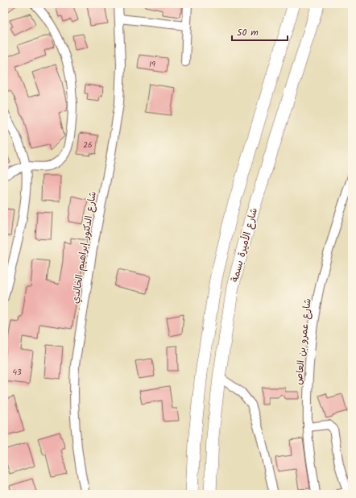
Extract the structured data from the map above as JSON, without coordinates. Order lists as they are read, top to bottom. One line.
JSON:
{"streets":{"main road":["شارع الأميرة بسمة"],"street":["شارع الدكتور إبراهيم الخالدي","شارع عمرو بن العاص"]},"house_numbers":["19","26","43"],"scale_bar":"50 m"}
